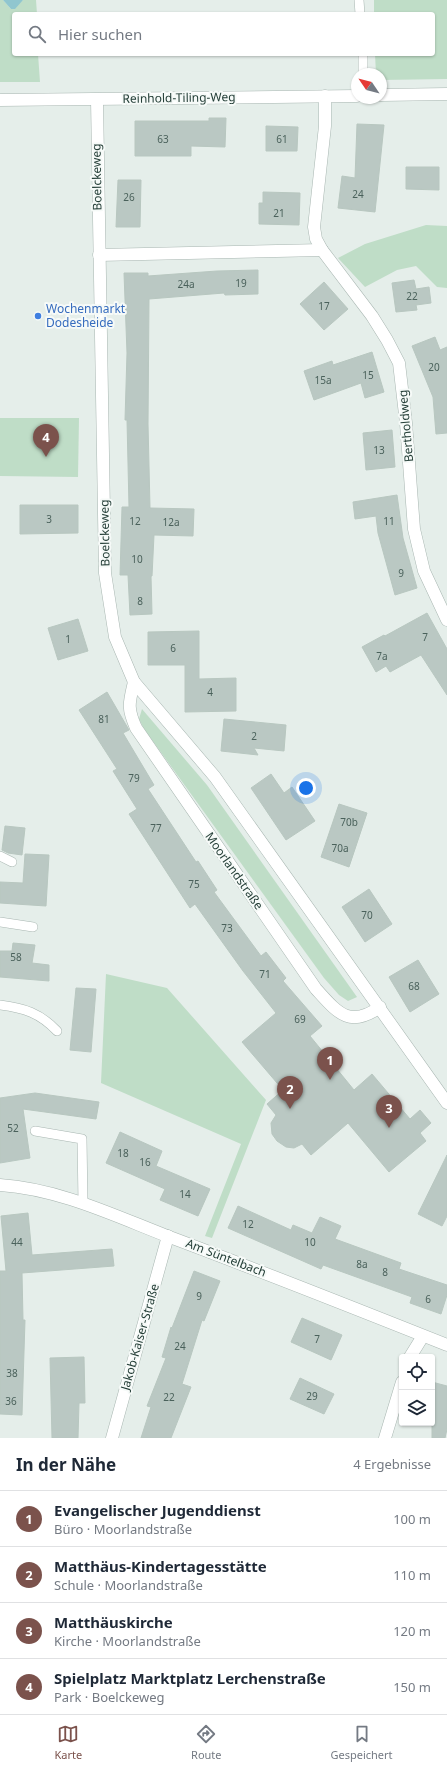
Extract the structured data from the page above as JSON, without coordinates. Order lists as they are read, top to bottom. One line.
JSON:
{"streets":{"street":["Reinhold-Tiling-Weg","Boelckeweg","Bertholdweg","Moorlandstraße","Am Süntelbach","Jakob-Kaiser-Straße"]},"crossings":[["Reinhold-Tiling-Weg","Boelckeweg"],["Reinhold-Tiling-Weg","Bertholdweg"],["Boelckeweg","Moorlandstraße"],["Am Süntelbach","Jakob-Kaiser-Straße"]],"places":["Wochenmarkt Dodesheide"],"house_numbers":["63","61","24","26","21","19","24a","22","17","20","15","15a","13","3","12","11","12a","10","9","8","7","1","6","7a","4","81","2","79","70b","77","70a","75","70","73","58","71","68","69","52","18","16","14","12","44","10","8a","8","9","6","7","24","38","29","22","36"],"north":"top left","page":{"search":"Hier suchen","pins":["4","1","2","3"],"heading":["In der Nähe","4 Ergebnisse"],"list":[{"mark":"1","name":"Evangelischer Jugenddienst","note":"Büro · Moorlandstraße","value":"100 m"},{"mark":"2","name":"Matthäus-Kindertagesstätte","note":"Schule · Moorlandstraße","value":"110 m"},{"mark":"3","name":"Matthäuskirche","note":"Kirche · Moorlandstraße","value":"120 m"},{"mark":"4","name":"Spielplatz Marktplatz Lerchenstraße","note":"Park · Boelckeweg","value":"150 m"}],"nav":["Karte","Route","Gespeichert"]}}
